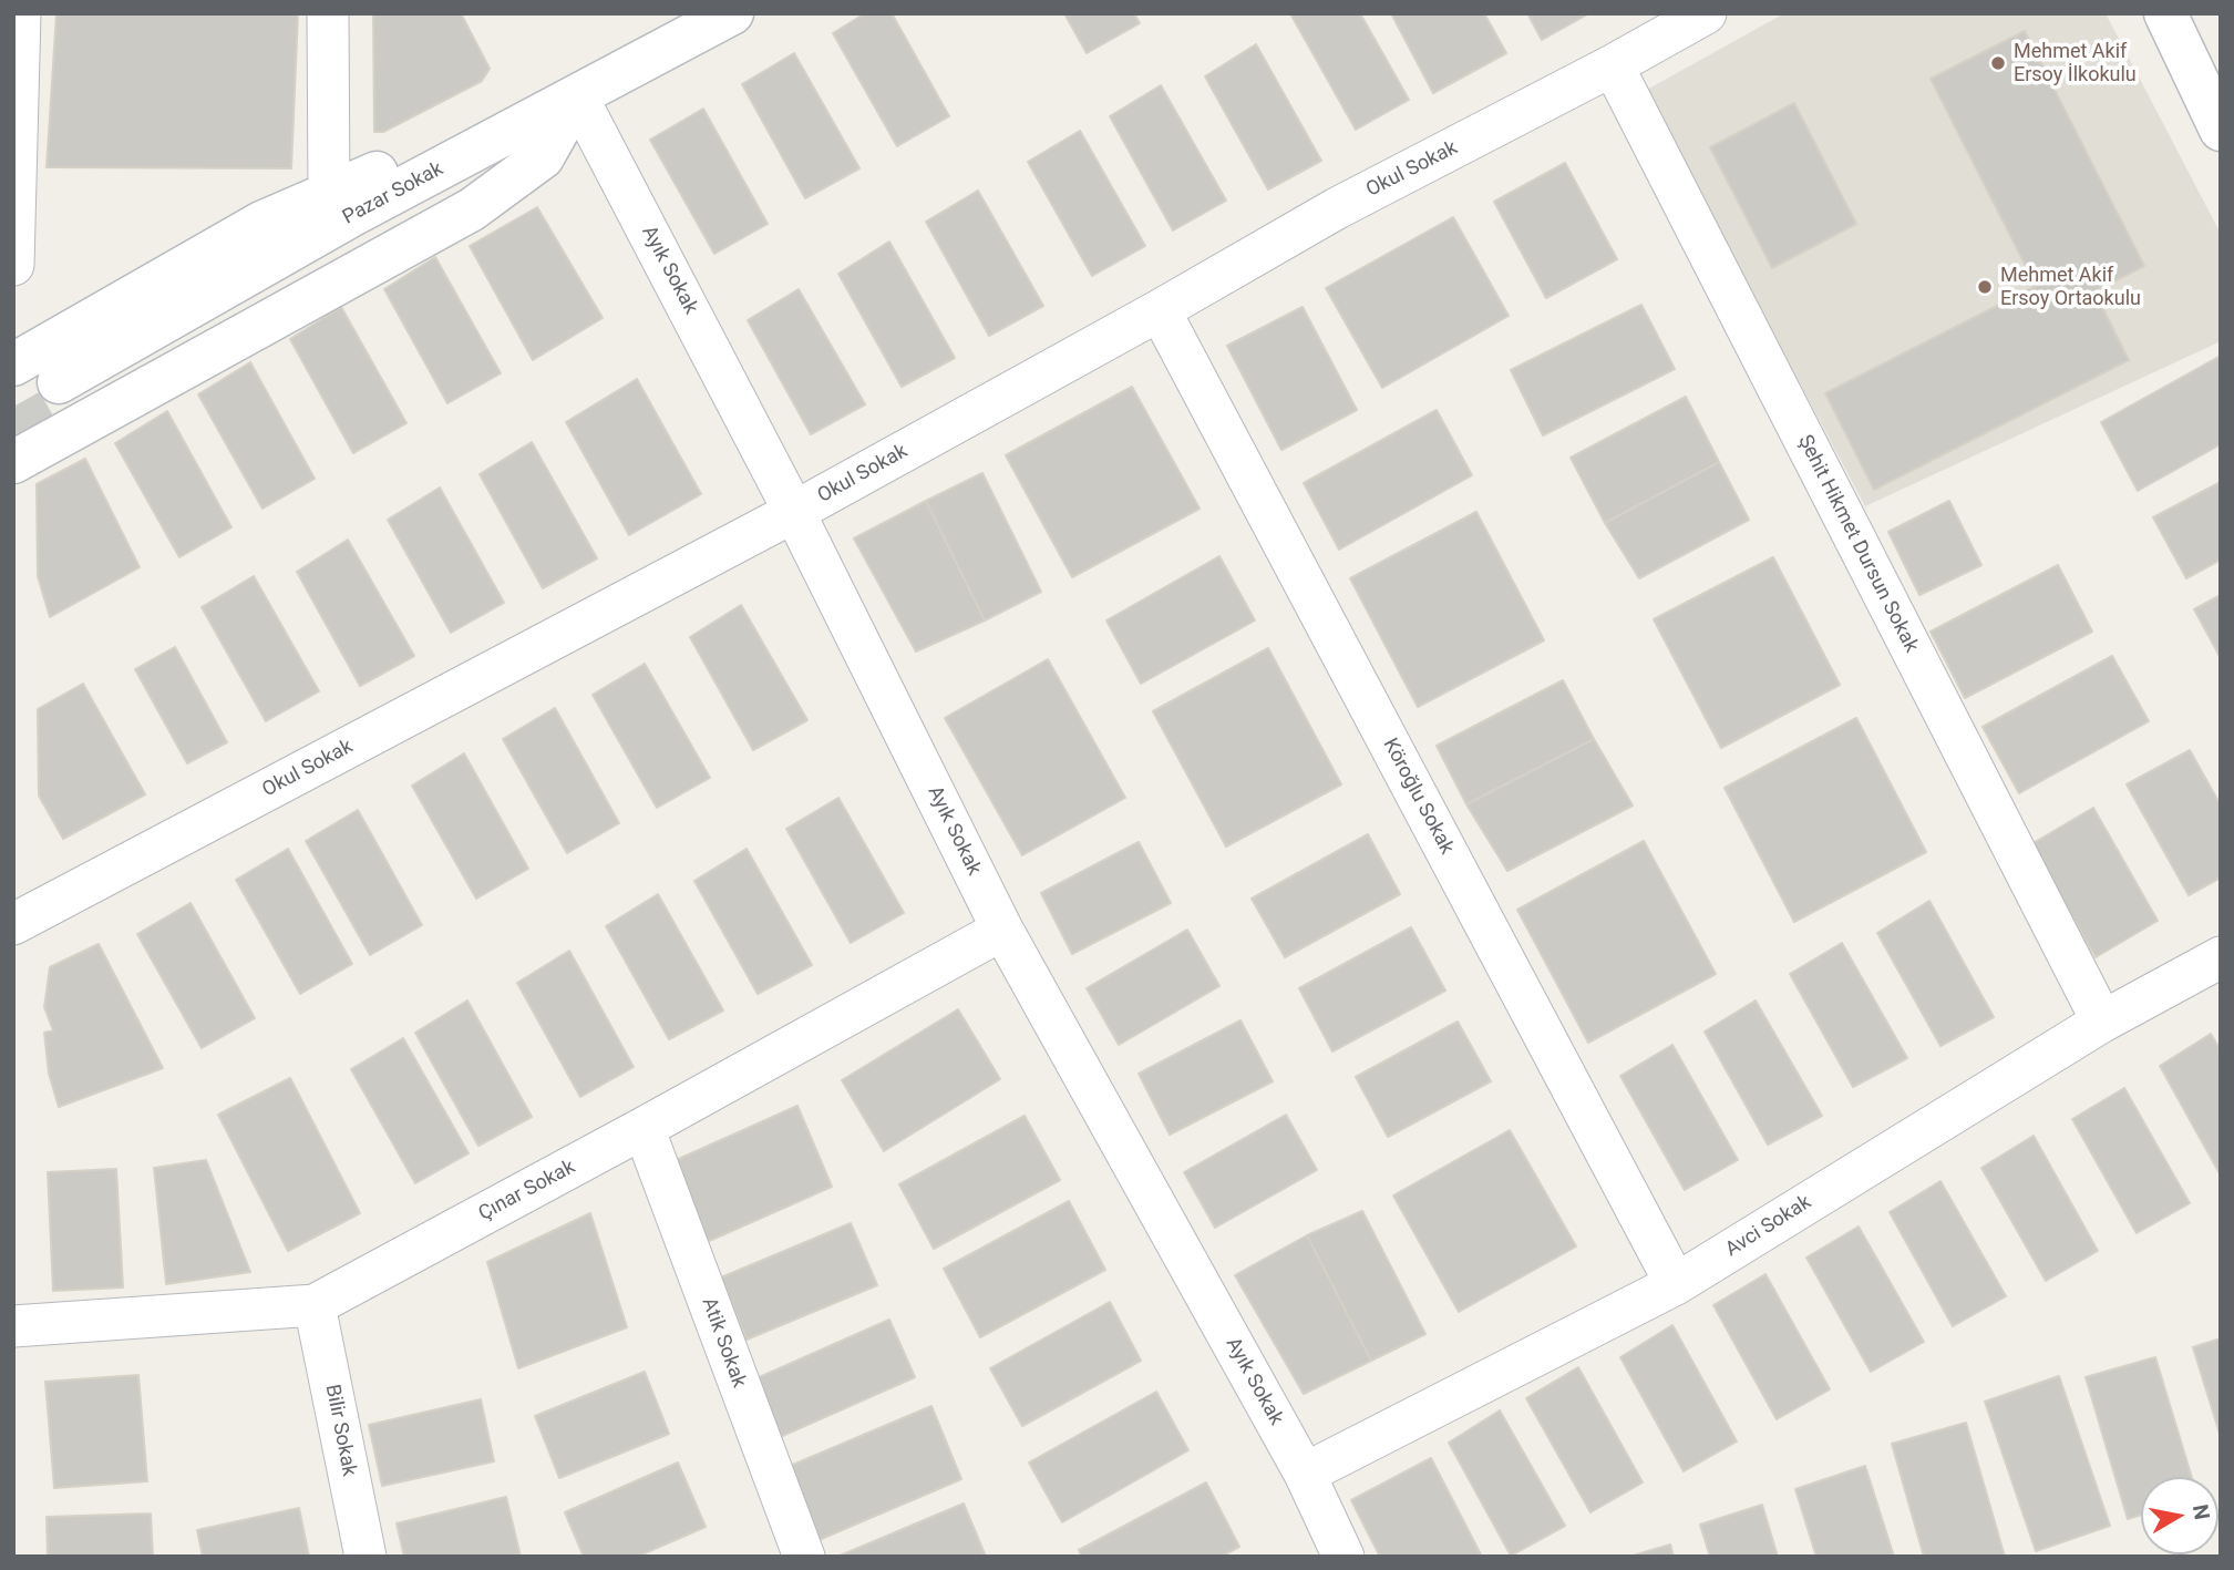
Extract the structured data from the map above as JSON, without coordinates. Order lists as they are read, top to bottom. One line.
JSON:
{"streets":{"main road":["Pazar Sokak"],"street":["Okul Sokak","Ayık Sokak","Şehit Hikmet Dursun Sokak","Köroğlu Sokak","Çınar Sokak","Avci Sokak","Atik Sokak","Bilir Sokak"]},"crossings":[["Okul Sokak","Ayık Sokak"],["Okul Sokak","Şehit Hikmet Dursun Sokak"],["Okul Sokak","Köroğlu Sokak"],["Pazar Sokak","Ayık Sokak"],["Ayık Sokak","Çınar Sokak"],["Ayık Sokak","Avci Sokak"],["Şehit Hikmet Dursun Sokak","Avci Sokak"],["Köroğlu Sokak","Avci Sokak"],["Çınar Sokak","Atik Sokak"],["Çınar Sokak","Bilir Sokak"]],"places":["Mehmet Akif Ersoy İlkokulu","Mehmet Akif Ersoy Ortaokulu"],"north":"right"}
